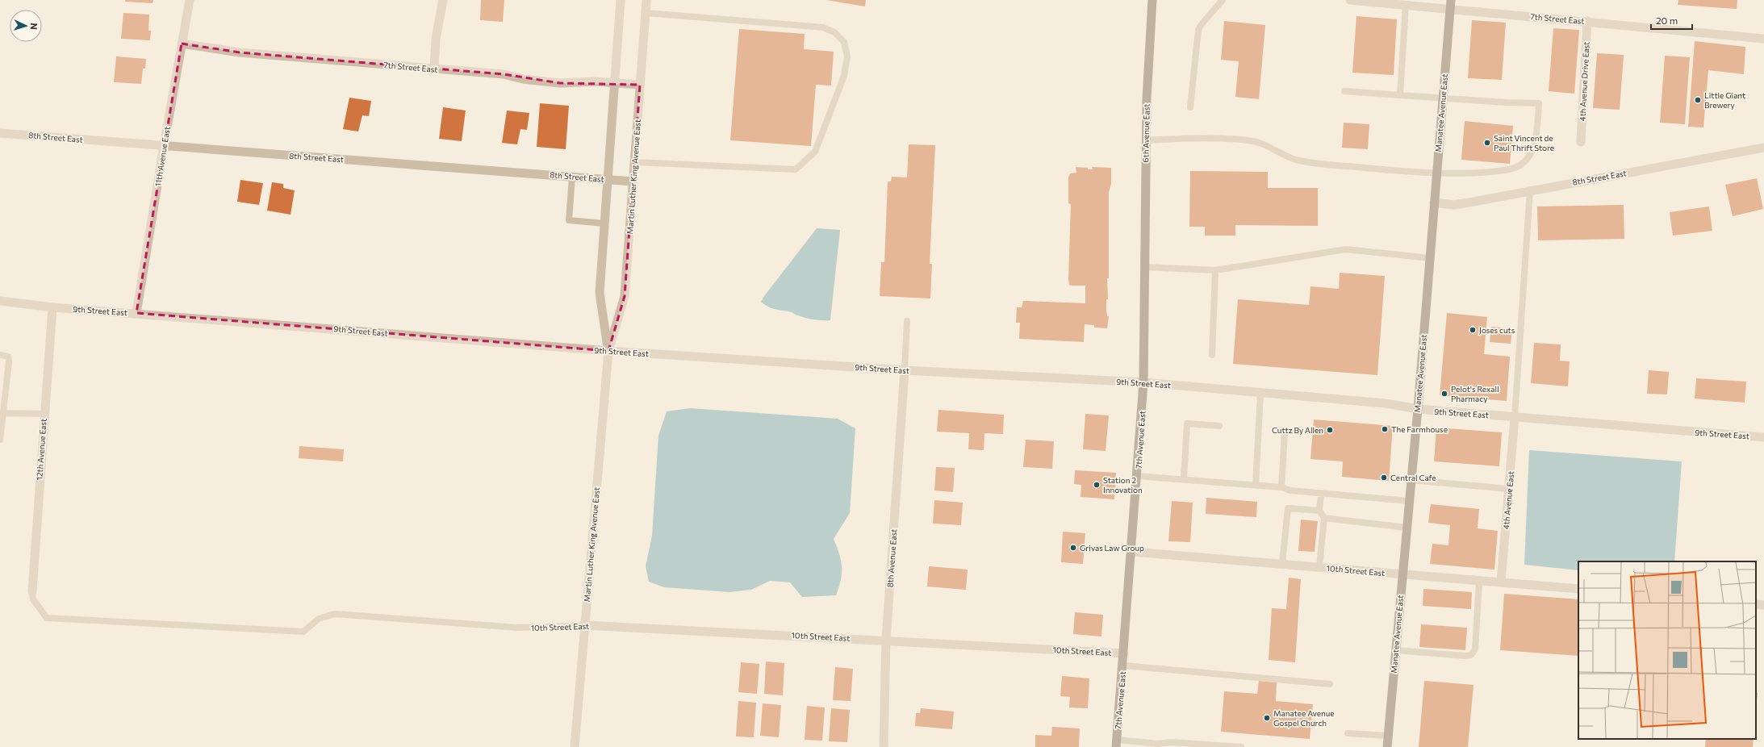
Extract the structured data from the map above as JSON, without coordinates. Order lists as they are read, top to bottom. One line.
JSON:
{"streets":{"main road":["Manatee Avenue East","6th Avenue East","7th Avenue East"],"street":["7th Street East","4th Avenue Drive East","8th Street East","11th Avenue East","Martin Luther King Avenue East","9th Street East","12th Avenue East","4th Avenue East","8th Avenue East","10th Street East"]},"crossings":[["7th Street East","4th Avenue Drive East"],["7th Street East","Manatee Avenue East"],["7th Street East","11th Avenue East"],["7th Street East","Martin Luther King Avenue East"],["Manatee Avenue East","8th Street East"],["Manatee Avenue East","9th Street East"],["Manatee Avenue East","10th Street East"],["6th Avenue East","7th Avenue East"],["8th Street East","11th Avenue East"],["8th Street East","Martin Luther King Avenue East"],["11th Avenue East","9th Street East"],["Martin Luther King Avenue East","9th Street East"],["Martin Luther King Avenue East","10th Street East"],["9th Street East","7th Avenue East"],["9th Street East","12th Avenue East"],["9th Street East","4th Avenue East"],["9th Street East","8th Avenue East"],["7th Avenue East","10th Street East"],["12th Avenue East","10th Street East"],["4th Avenue East","10th Street East"],["8th Avenue East","10th Street East"]],"places":["Little Giant Brewery","Saint Vincent de Paul Thrift Store","Joses cuts","Pelot's Rexall Pharmacy","The Farmhouse","Cuttz By Allen","Central Cafe","Station 2 Innovation","Grivas Law Group","Manatee Avenue Gospel Church"],"scale_bar":"20 m","north":"right"}
